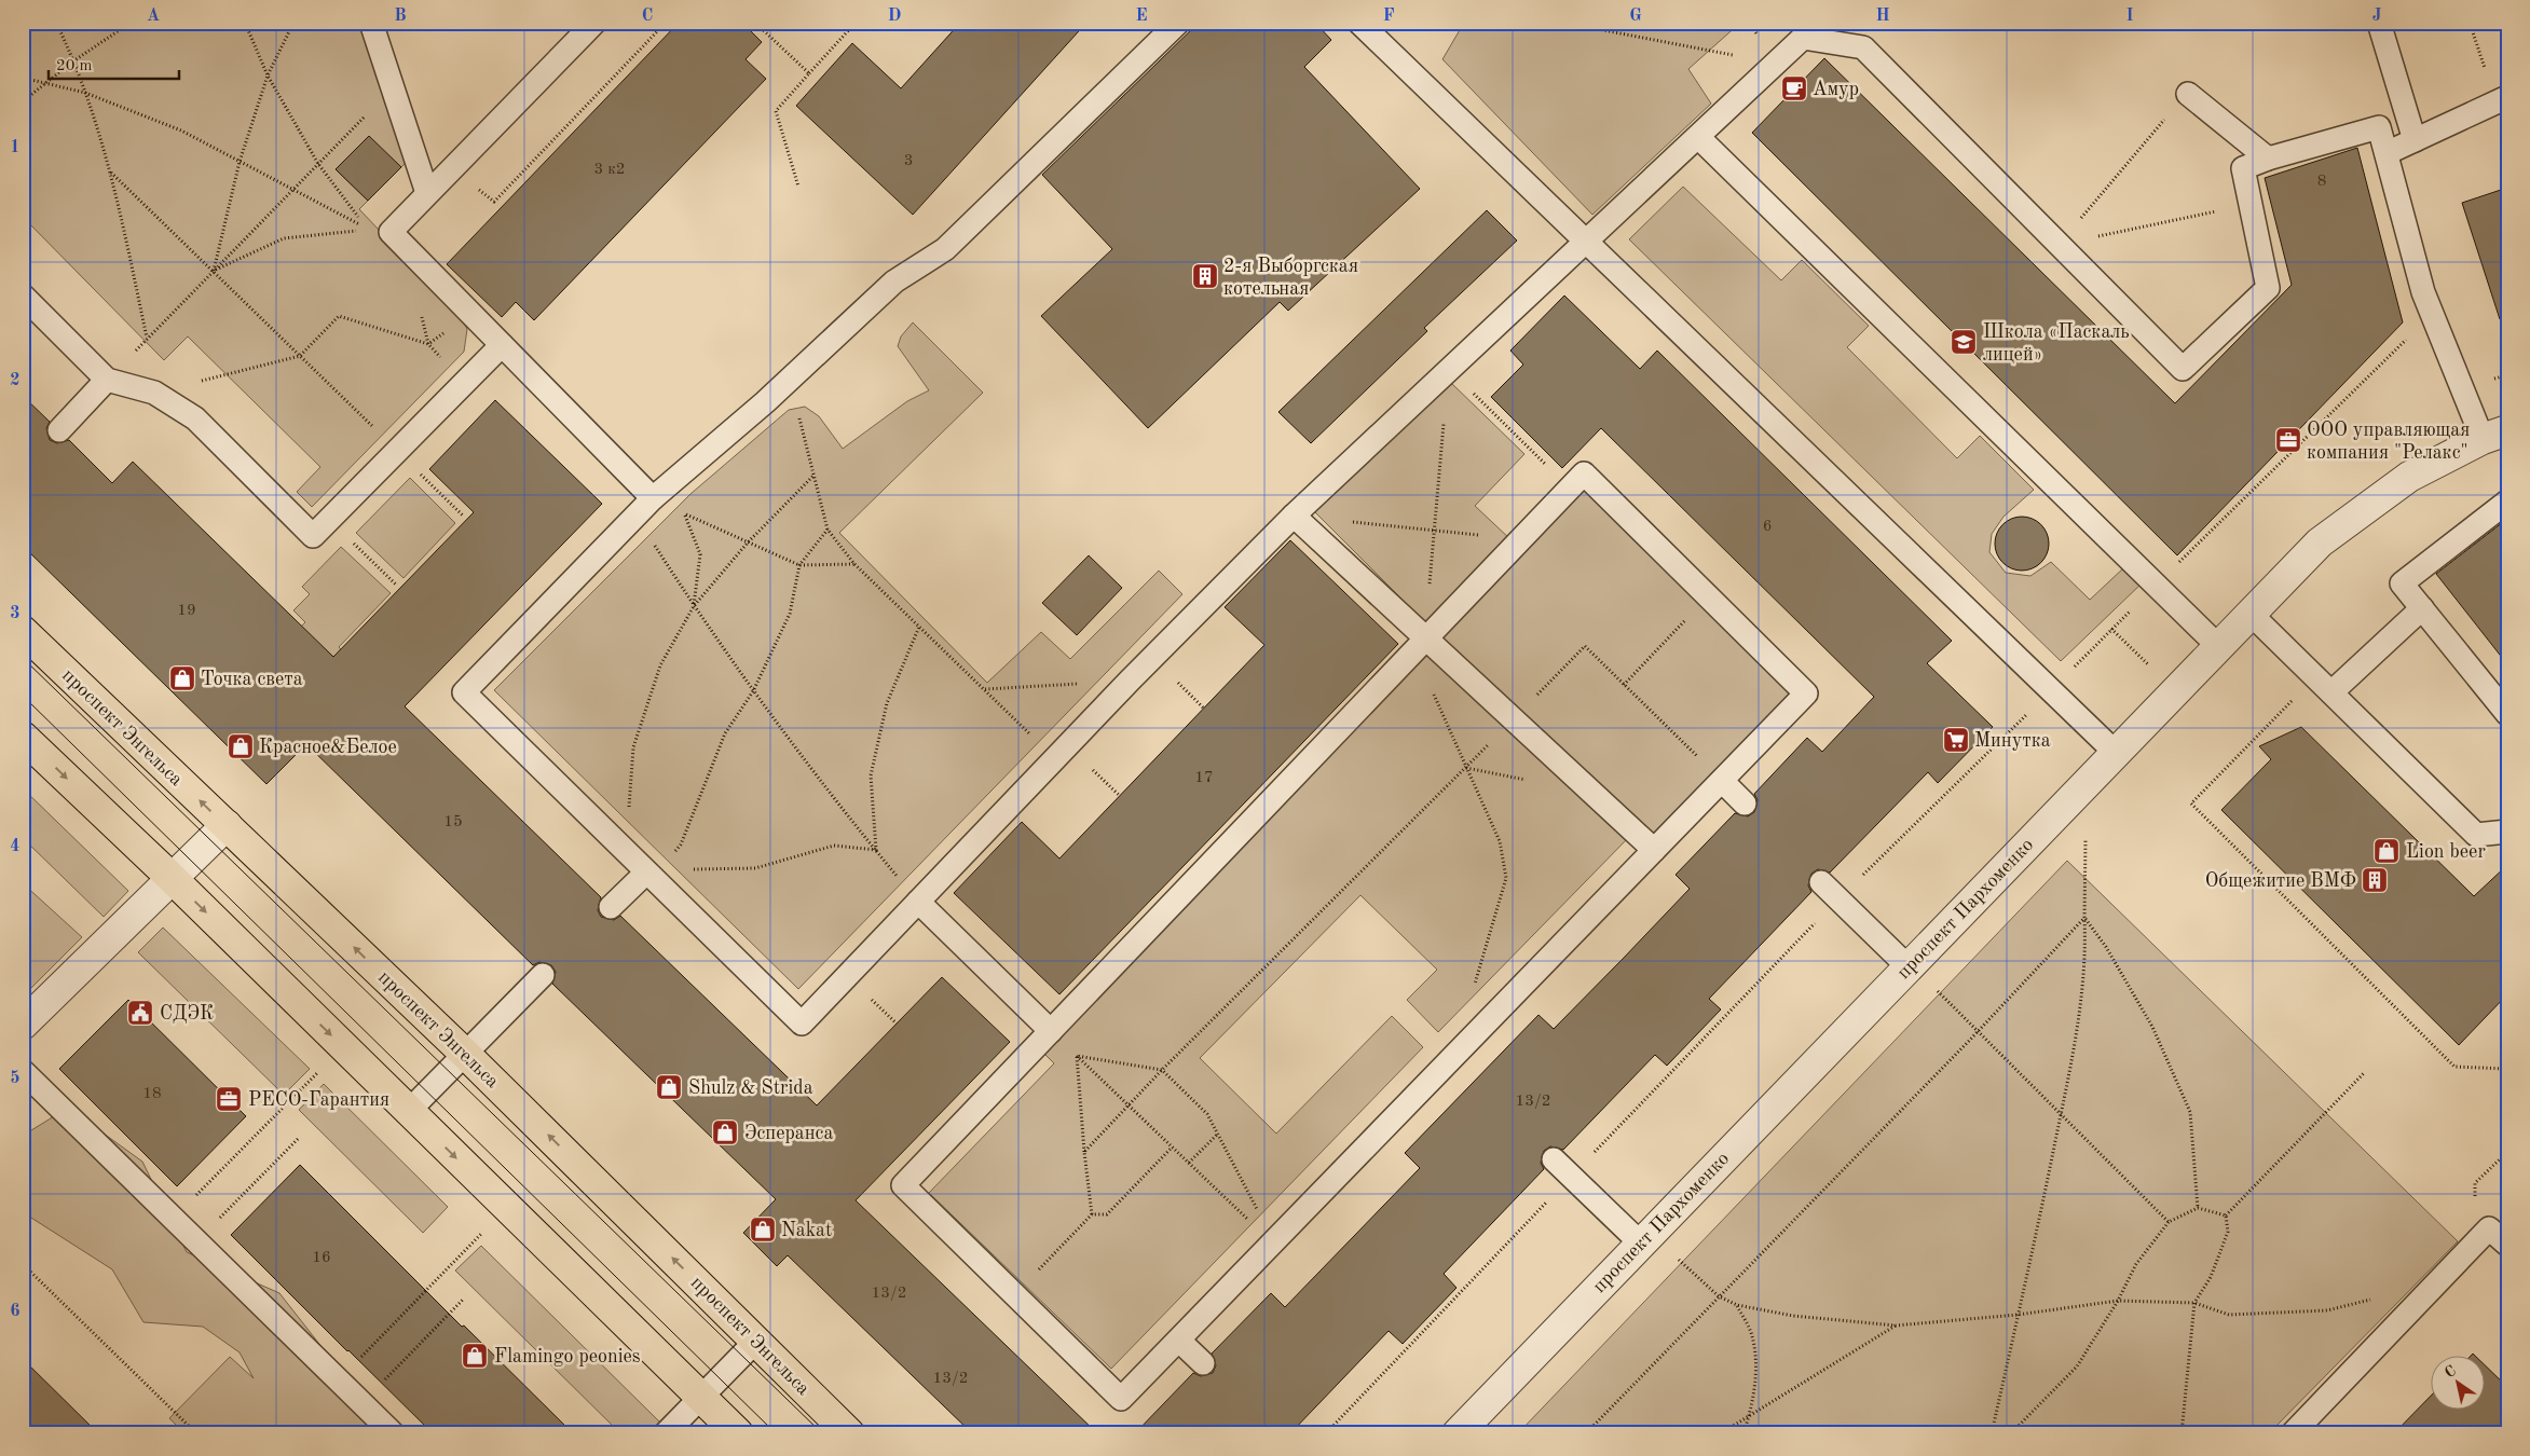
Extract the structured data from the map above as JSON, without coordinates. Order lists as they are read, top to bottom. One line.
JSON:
{"streets":{"main road":["проспект Энгельса"],"street":["проспект Пархоменко"]},"places":{"cafe":["Амур"],"building":["2-я Выборгская котельная","Общежитие ВМФ"],"school or university":["Школа «Паскаль лицей»"],"office":["ООО управляющая компания \"Релакс\"","РЕСО-Гарантия"],"shop":["Точка света","Красное&Белое","Lion beer","Shulz & Strida","Эсперанса","Nakat","Flamingo peonies"],"supermarket":["Минутка"],"public building":["СДЭК"]},"house_numbers":["3","3 к2","8","6","19","17","15","18","13/2","16","13/2","13/2"],"scale_bar":"20 m","north":"top left","grid":{"columns":["A","B","C","D","E","F","G","H","I","J"],"rows":["1","2","3","4","5","6"]}}
